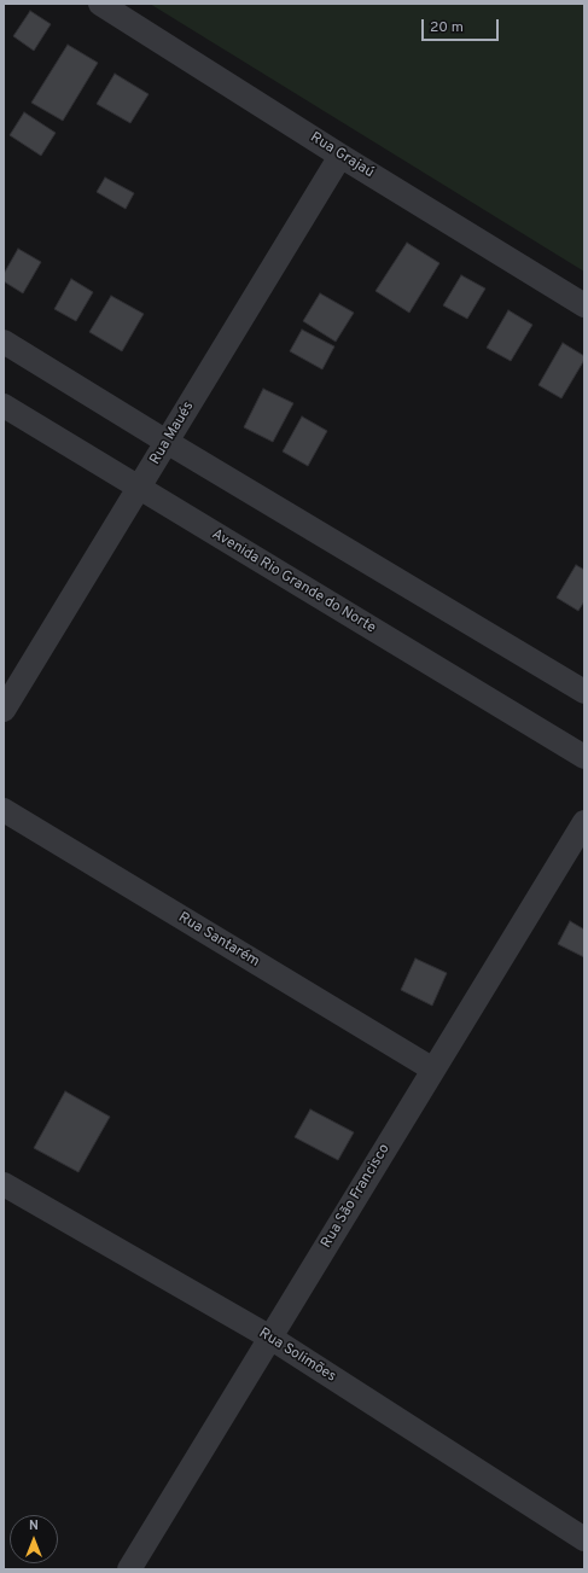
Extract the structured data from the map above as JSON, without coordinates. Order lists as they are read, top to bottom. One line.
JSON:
{"streets":{"street":["Rua Grajaú","Rua Maués","Avenida Rio Grande do Norte","Rua Santarém","Rua São Francisco","Rua Solimões"]},"crossings":[["Rua Grajaú","Rua Maués"],["Rua Maués","Avenida Rio Grande do Norte"],["Rua Santarém","Rua São Francisco"],["Rua São Francisco","Rua Solimões"]],"scale_bar":"20 m","north":"top"}
